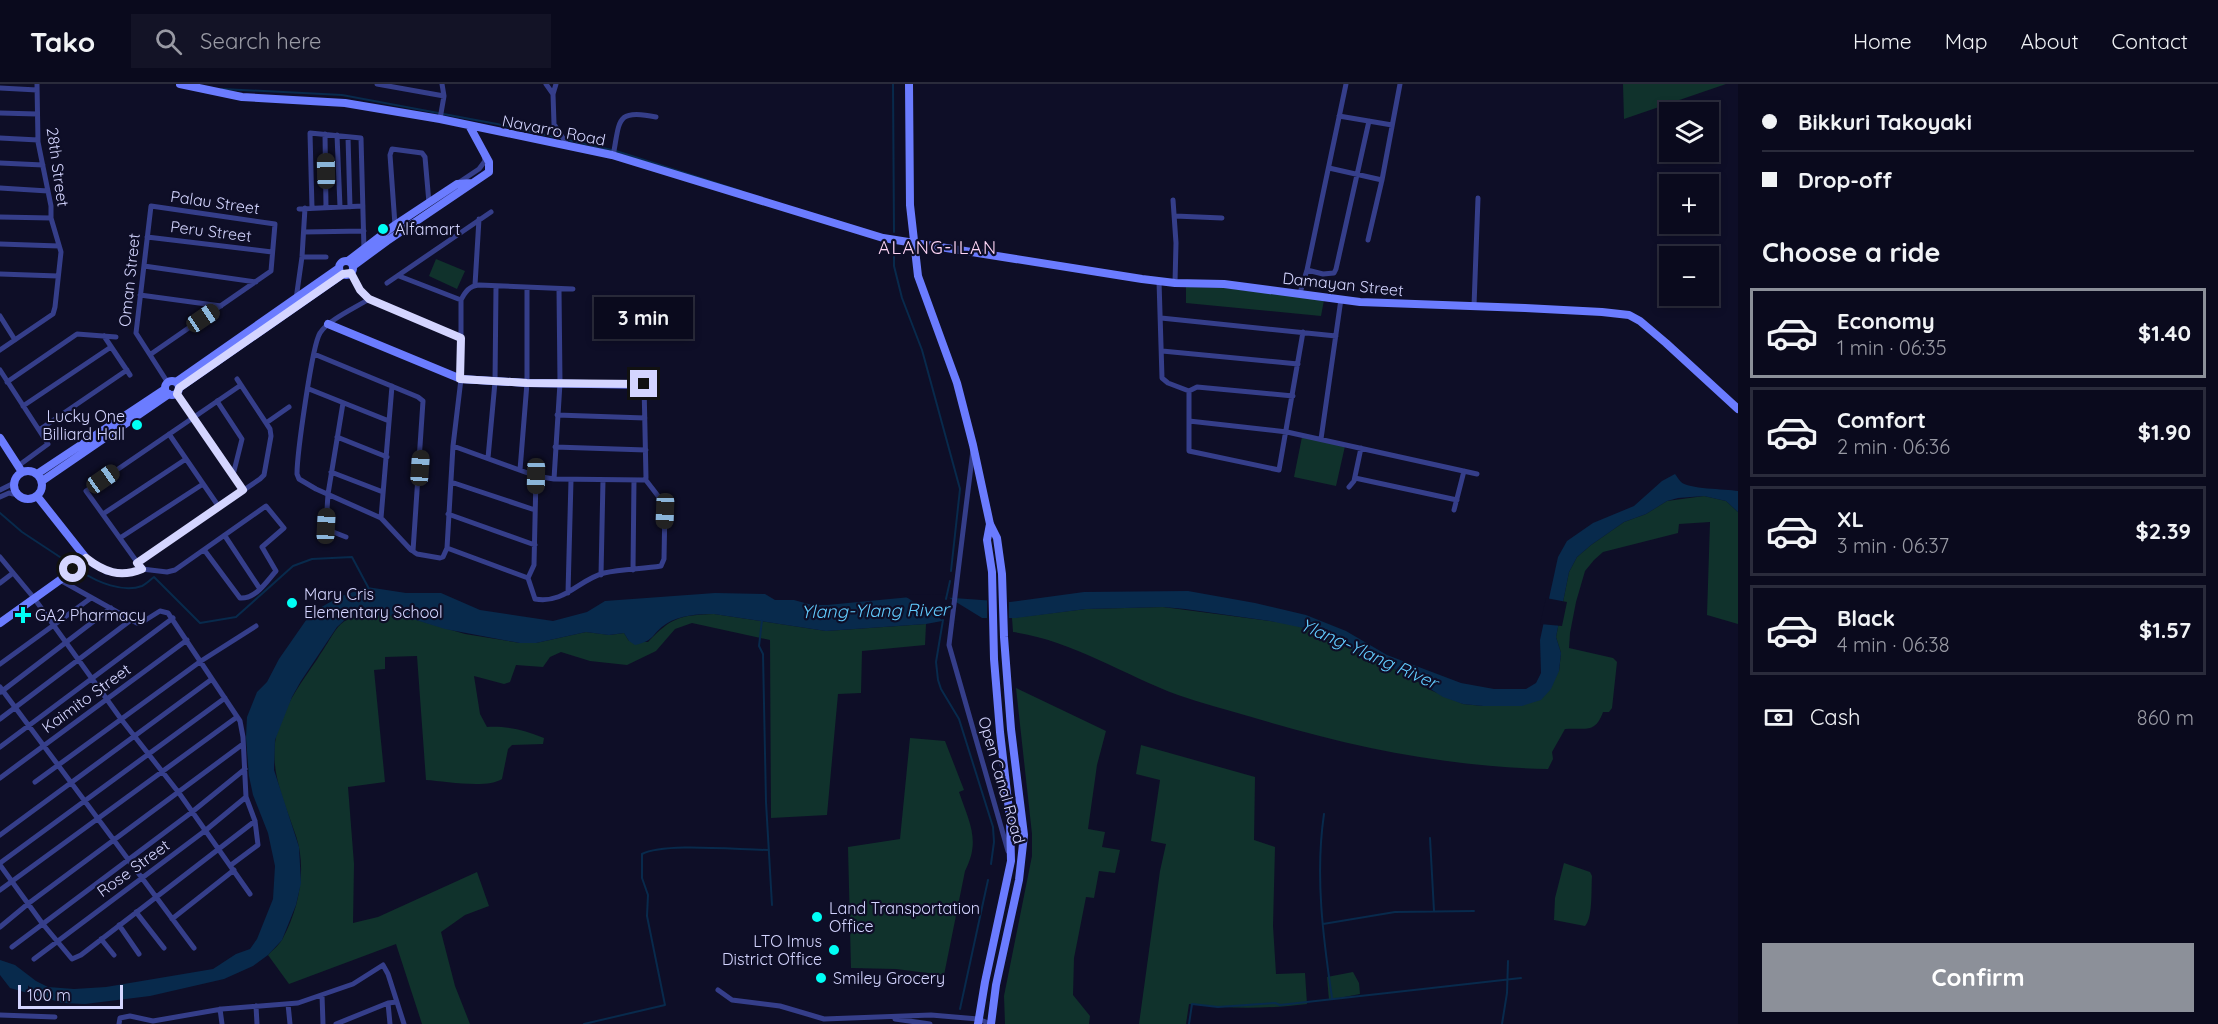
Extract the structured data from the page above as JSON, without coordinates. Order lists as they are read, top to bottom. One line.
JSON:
{"streets":{"street":["Navarro Road","28th Street","Palau Street","Peru Street","Oman Street","Damayan Street","Kaimito Street","Open Canal Road","Rose Street"]},"crossings":[["Navarro Road","Damayan Street"],["Navarro Road","Open Canal Road"],["Palau Street","Peru Street"],["Palau Street","Oman Street"],["Peru Street","Oman Street"],["Damayan Street","Open Canal Road"]],"districts":["ALANG-ILAN"],"water":["Ylang-Ylang River"],"places":{"other":["Alfamart","Lucky One Billiard Hall","Mary Cris Elementary School","Land Transportation Office","LTO Imus District Office","Smiley Grocery"],"health":["GA2 Pharmacy"]},"scale_bar":"100 m","page":{"header":"Tako","search":"Search here","nav":["Home","Map","About","Contact"],"banner":["Bikkuri Takoyaki","Drop-off"],"map_buttons":["+","−"],"heading":"Choose a ride","list":[{"name":"Economy","note":"1 min · 06:35","value":"$1.40"},{"name":"Comfort","note":"2 min · 06:36","value":"$1.90"},{"name":"XL","note":"3 min · 06:37","value":"$2.39"},{"name":"Black","note":"4 min · 06:38","value":"$1.57"}],"bubble":"3 min","pay":["Cash","860 m"],"buttons":"Confirm","scale":"100 m"}}
